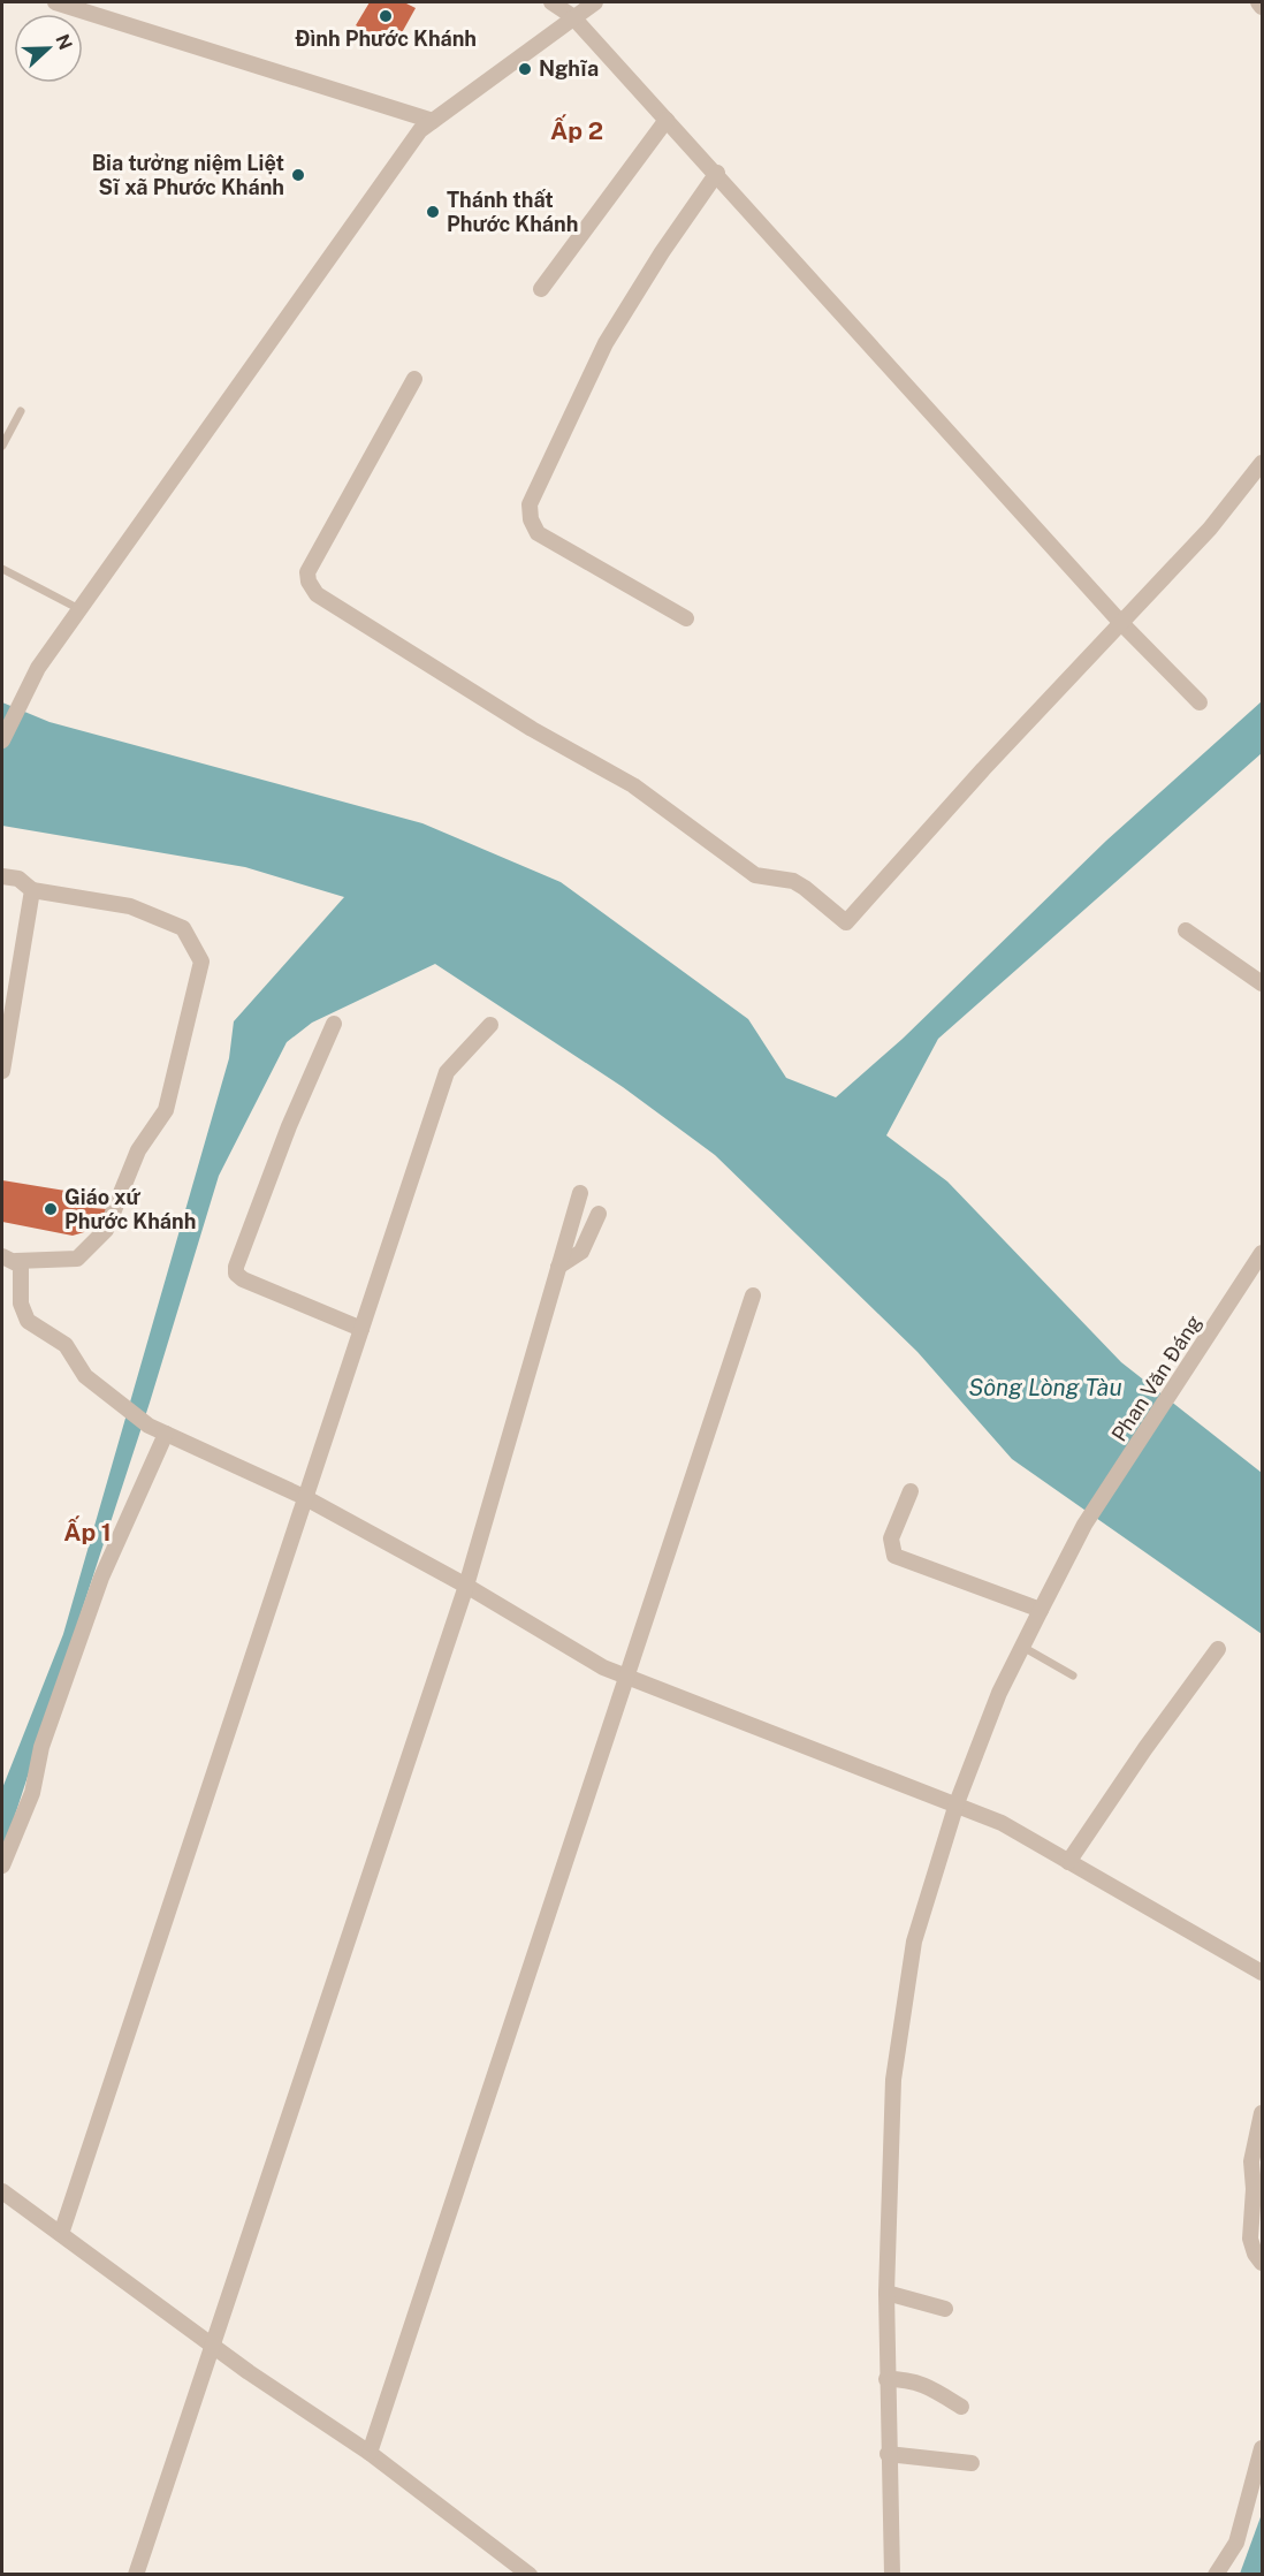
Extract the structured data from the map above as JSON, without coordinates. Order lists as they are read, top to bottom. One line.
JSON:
{"streets":{"street":["Phan Văn Đáng"]},"districts":["Ấp 2","Ấp 1"],"water":["Sông Lòng Tàu"],"places":["Đình Phước Khánh","Nghĩa","Bia tưởng niệm Liệt Sĩ xã Phước Khánh","Thánh thất Phước Khánh","Giáo xứ Phước Khánh"],"north":"right"}
